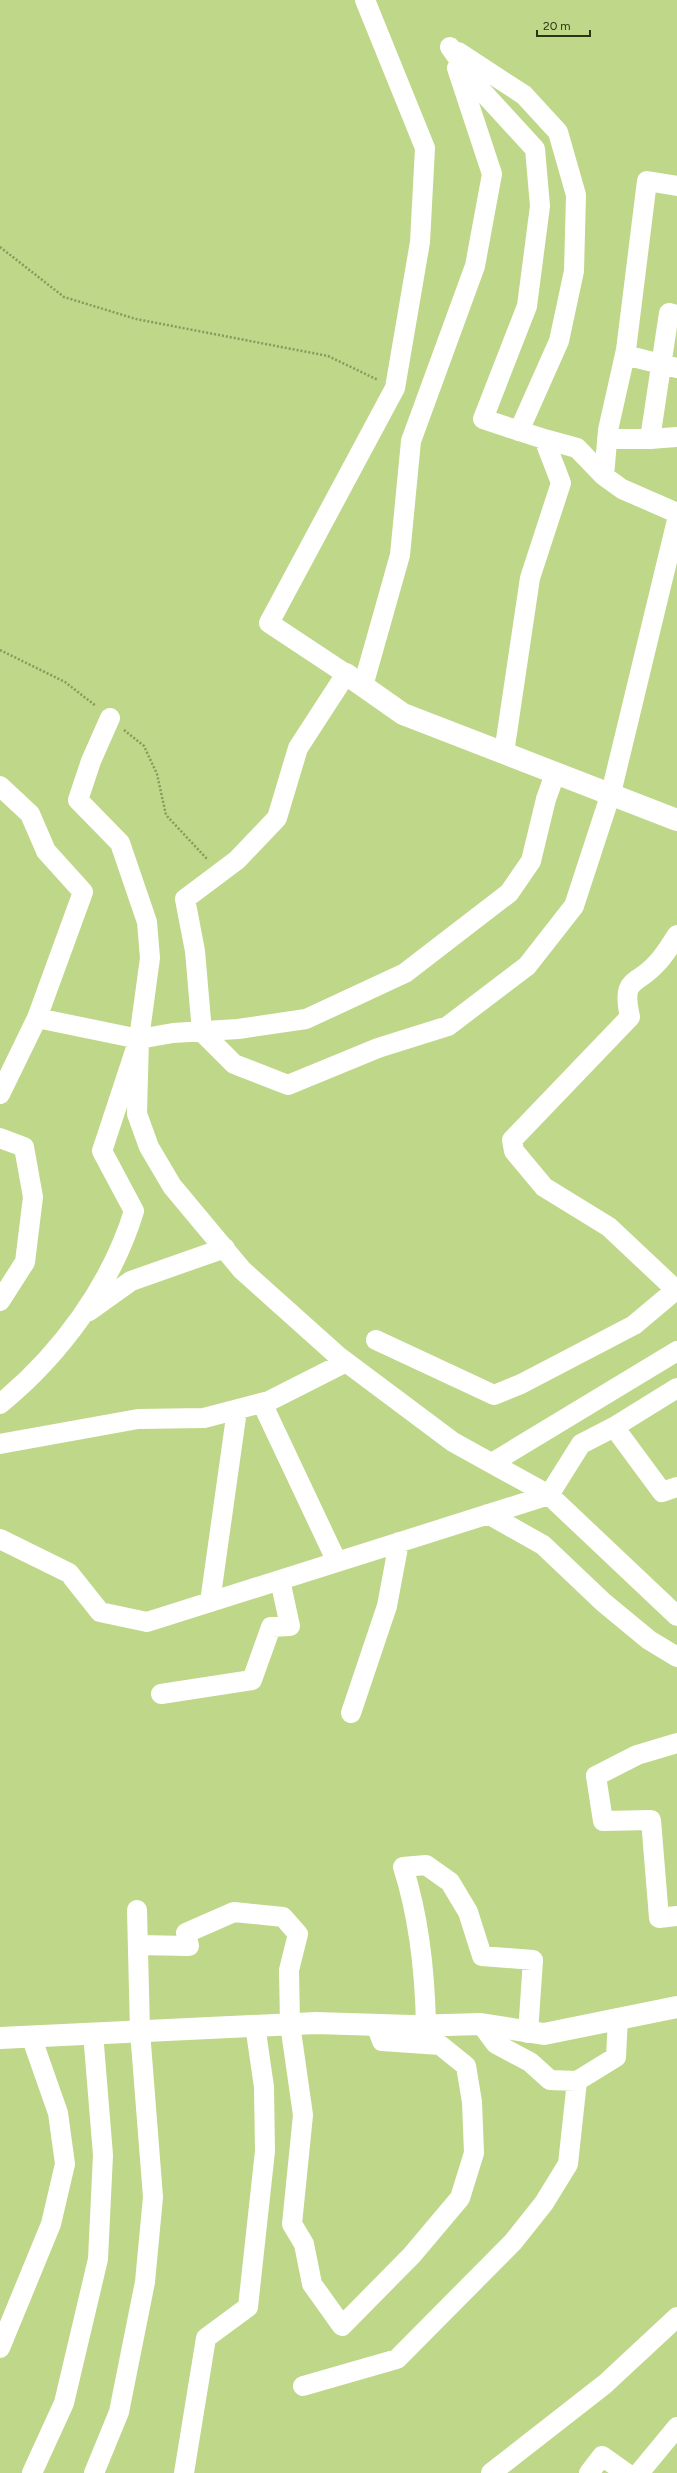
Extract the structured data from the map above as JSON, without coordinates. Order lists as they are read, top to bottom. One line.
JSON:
{"scale_bar":"20 m"}
